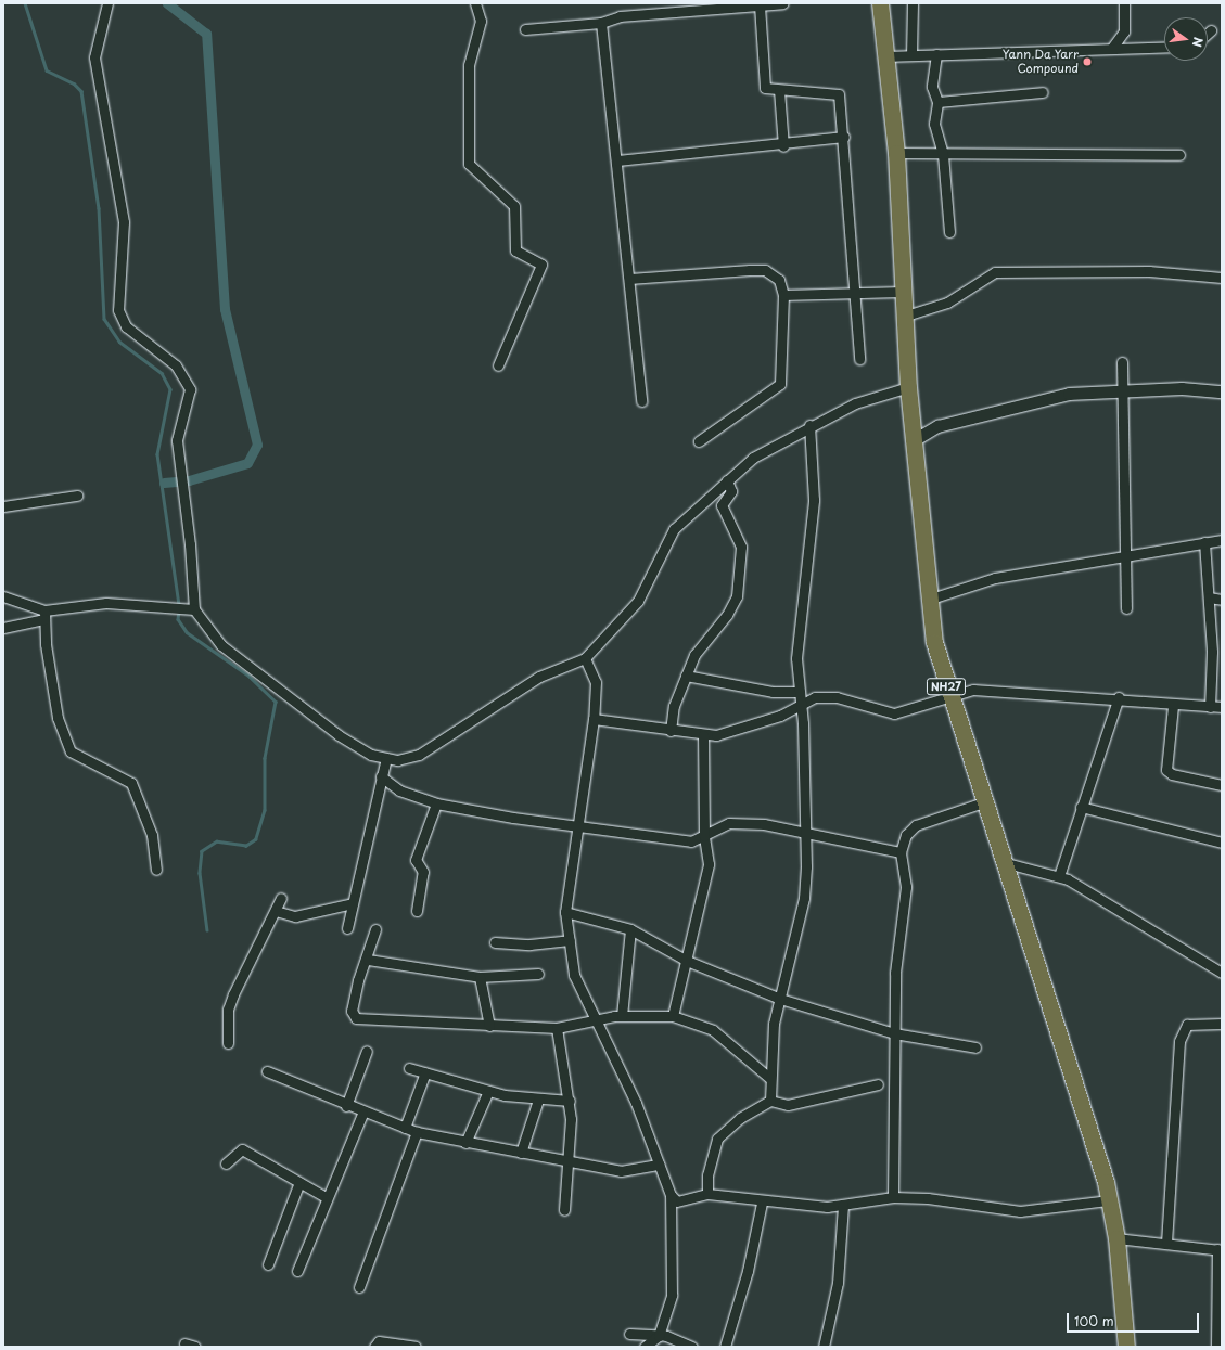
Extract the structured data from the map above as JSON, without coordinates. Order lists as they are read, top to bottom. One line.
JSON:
{"streets":{"highway":["NH27"]},"places":["Yann Da Yarr Compound"],"scale_bar":"100 m","north":"right"}
